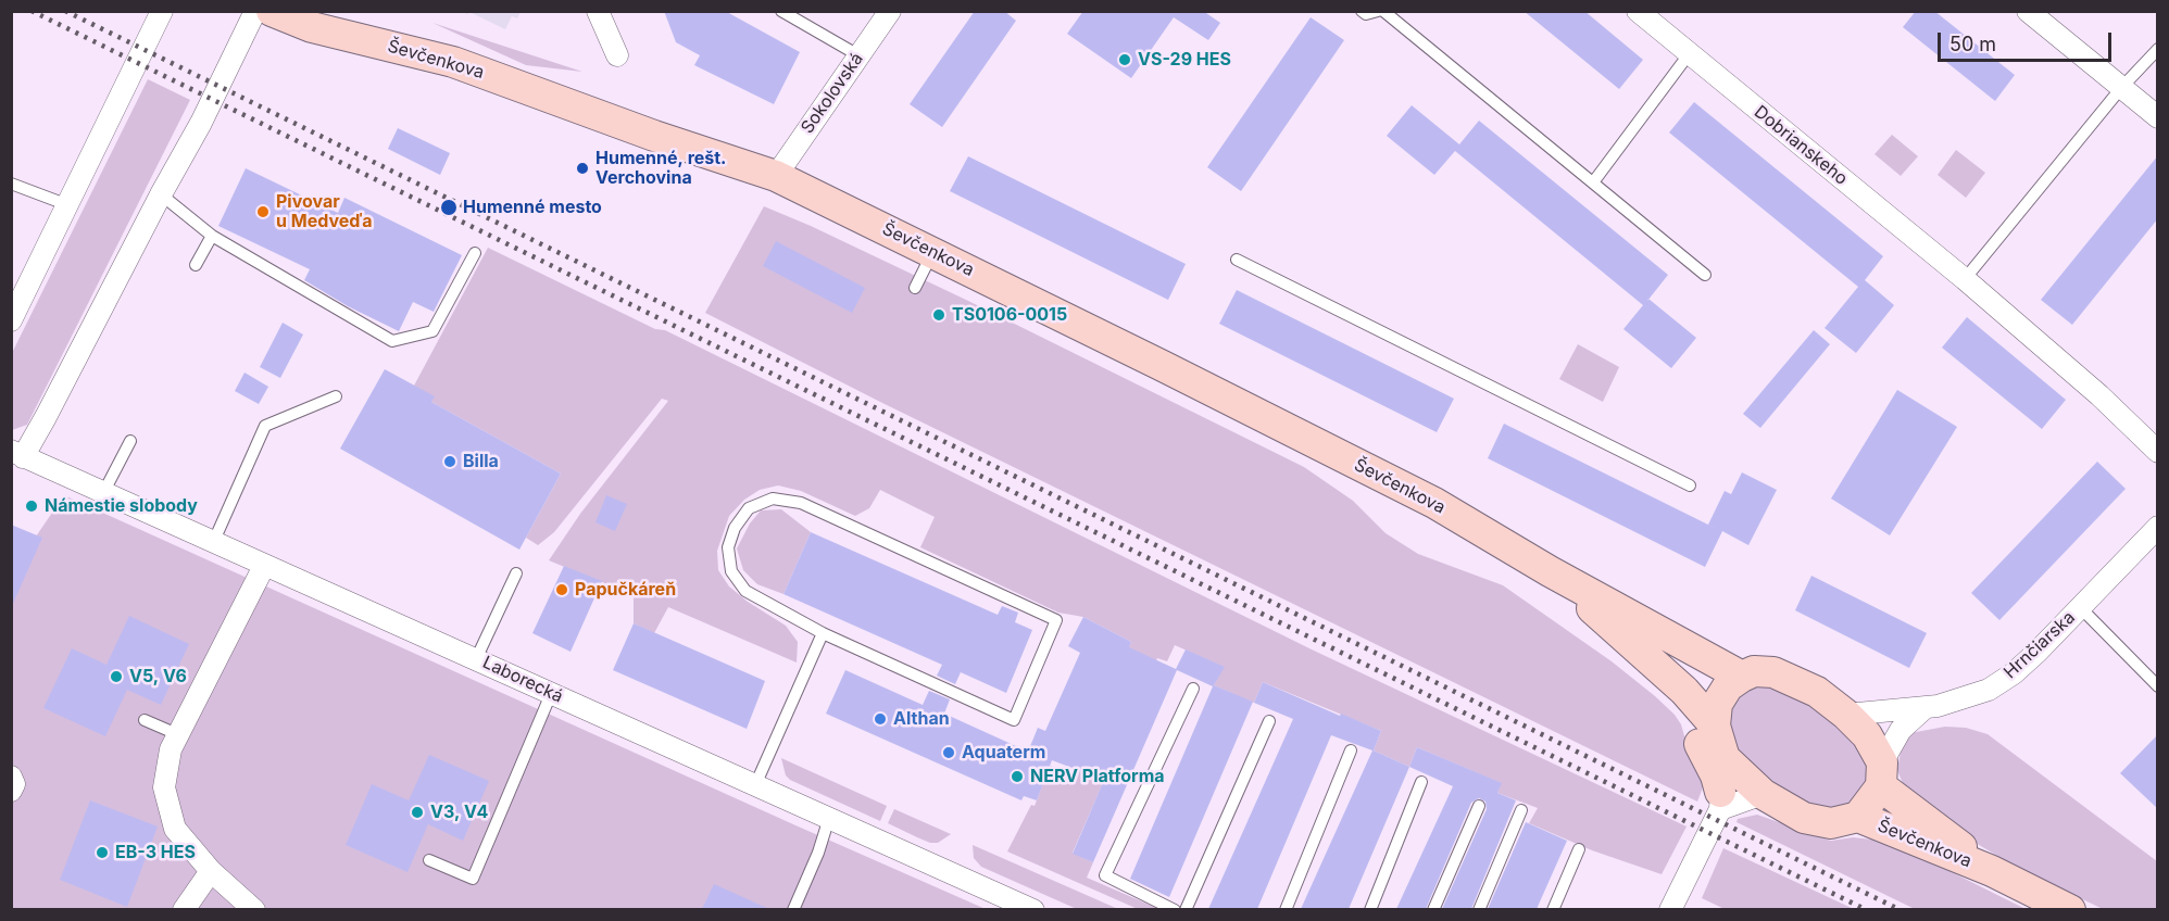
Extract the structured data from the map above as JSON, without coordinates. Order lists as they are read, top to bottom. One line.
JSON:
{"streets":{"main road":["Ševčenkova"],"street":["Sokolovská","Dobrianskeho","Hrnčiarska","Laborecká"]},"crossings":[["Ševčenkova","Sokolovská"],["Ševčenkova","Hrnčiarska"]],"places":["VS-29 HES","Humenné, rešt. Verchovina","Humenné mesto","Pivovar u Medveďa","TS0106-0015","Billa","Námestie slobody","Papučkáreň","V5, V6","Althan","Aquaterm","NERV Platforma","V3, V4","EB-3 HES"],"scale_bar":"50 m"}
